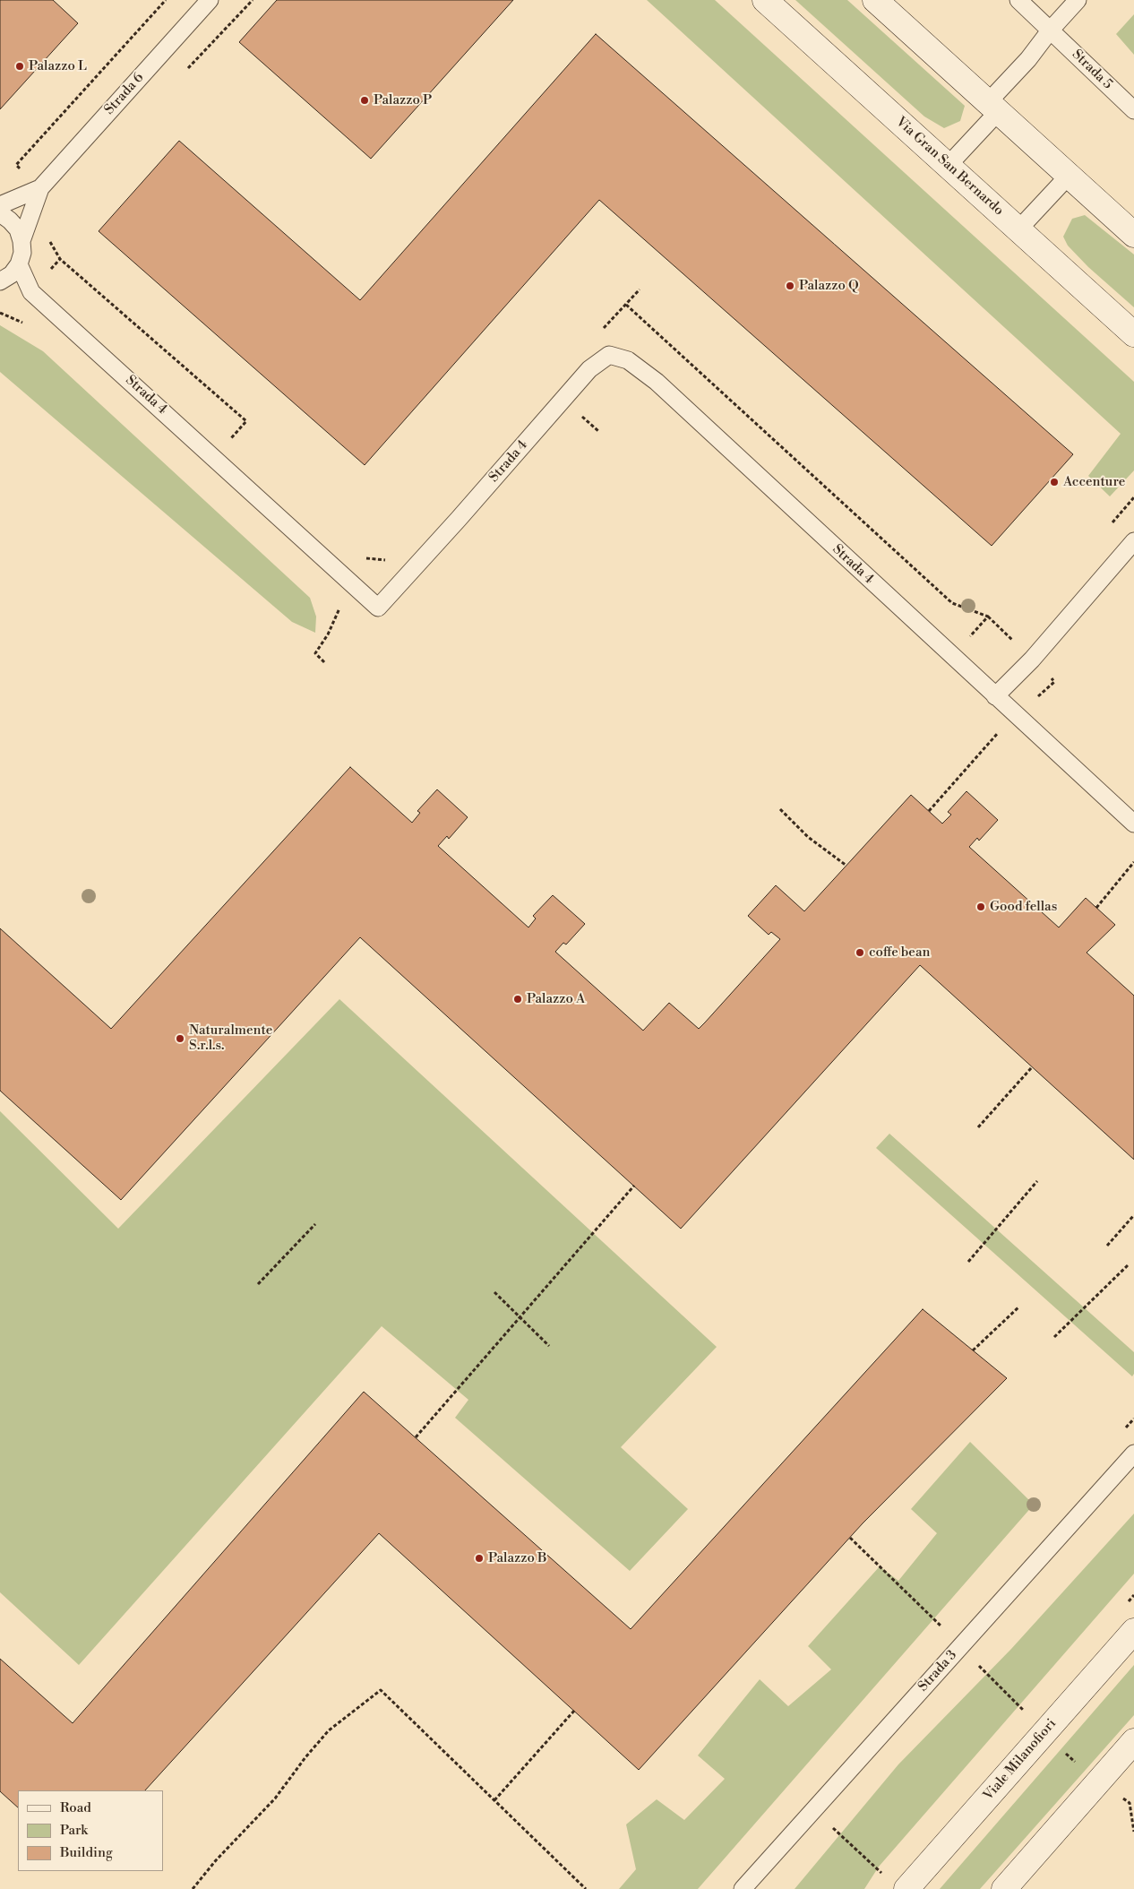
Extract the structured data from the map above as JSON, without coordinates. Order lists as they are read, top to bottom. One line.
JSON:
{"streets":{"main road":["Via Gran San Bernardo","Viale Milanofiori"],"lane":["Strada 5","Strada 6","Strada 4","Strada 3"]},"places":["Palazzo L","Palazzo P","Palazzo Q","Accenture","Good fellas","coffe bean","Palazzo A","Naturalmente S.r.l.s.","Palazzo B"],"legend":["Road","Park","Building"]}
